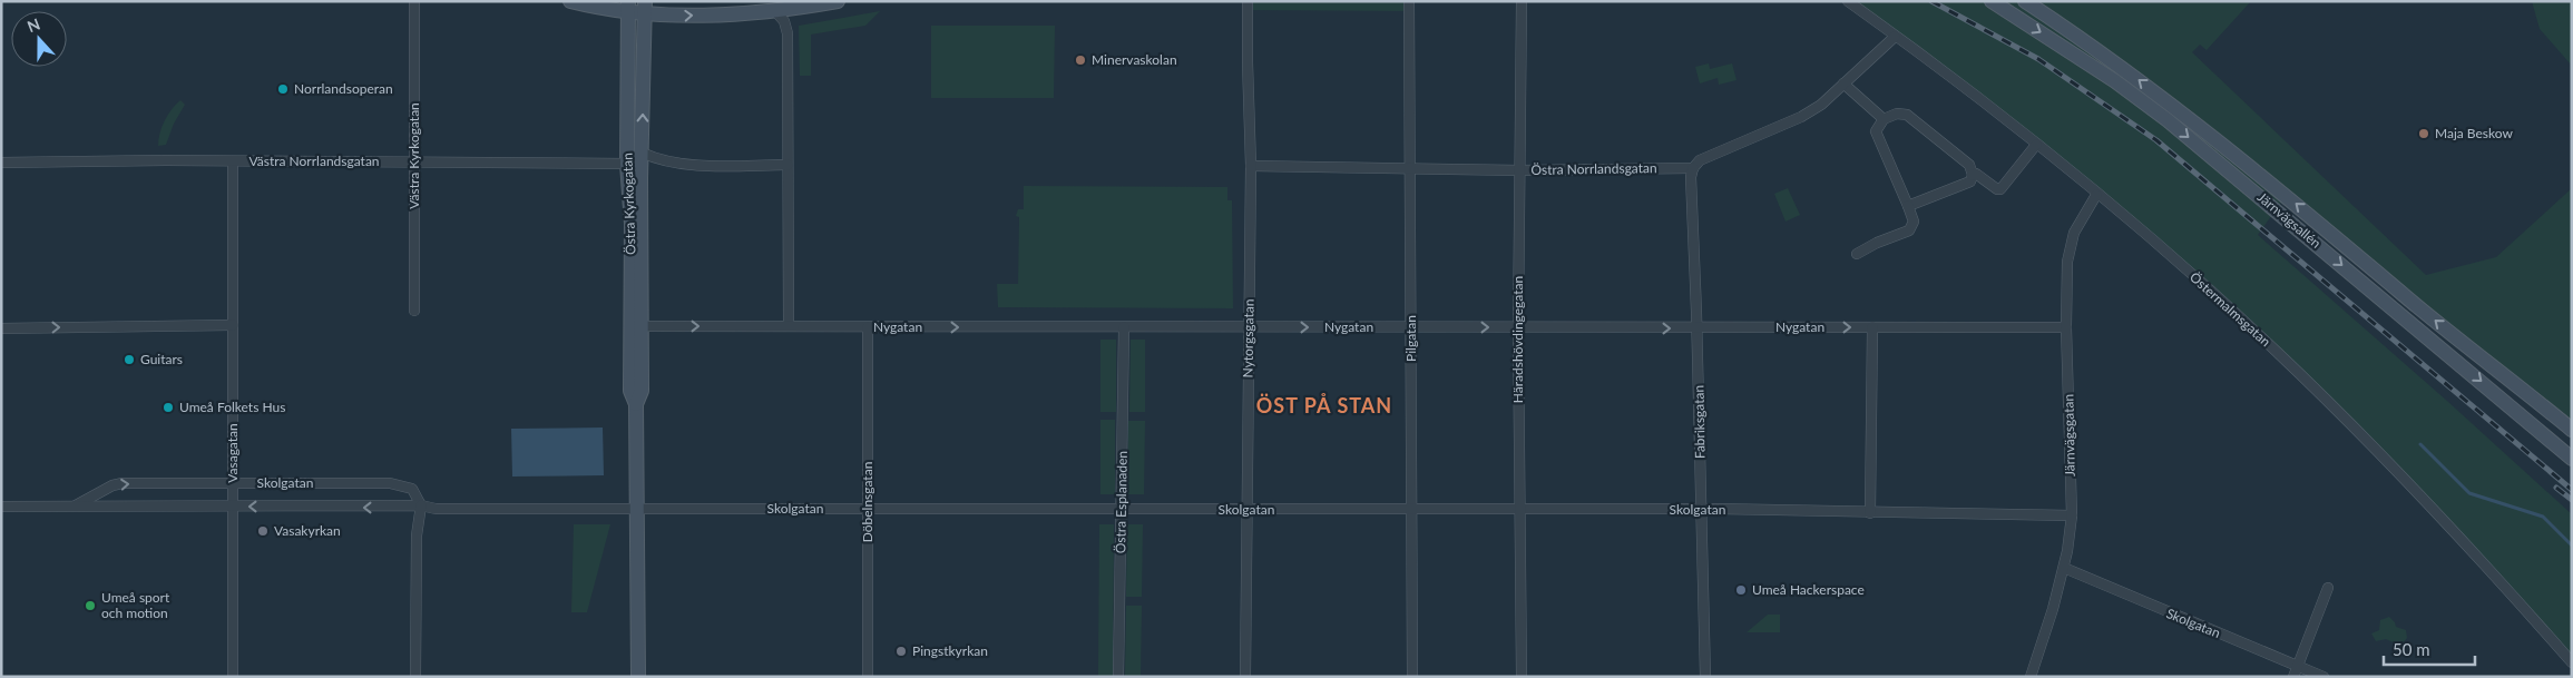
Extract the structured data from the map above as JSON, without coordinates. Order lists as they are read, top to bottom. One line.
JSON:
{"streets":{"main road":["Östra Kyrkogatan","Järnvägsallén"],"street":["Västra Kyrkogatan","Västra Norrlandsgatan","Östra Norrlandsgatan","Östermalmsgatan","Nygatan","Nytorgsgatan","Pilgatan","Häradshövdingegatan","Fabriksgatan","Järnvägsgatan","Vasagatan","Skolgatan","Döbelnsgatan","Östra Esplanaden"]},"crossings":[["Västra Kyrkogatan","Västra Norrlandsgatan"],["Västra Norrlandsgatan","Östra Kyrkogatan"],["Västra Norrlandsgatan","Vasagatan"],["Östra Norrlandsgatan","Nytorgsgatan"],["Östra Norrlandsgatan","Pilgatan"],["Östra Norrlandsgatan","Häradshövdingegatan"],["Östra Norrlandsgatan","Fabriksgatan"],["Östra Kyrkogatan","Nygatan"],["Östra Kyrkogatan","Skolgatan"],["Östermalmsgatan","Järnvägsgatan"],["Nygatan","Nytorgsgatan"],["Nygatan","Pilgatan"],["Nygatan","Häradshövdingegatan"],["Nygatan","Fabriksgatan"],["Nygatan","Järnvägsgatan"],["Nygatan","Döbelnsgatan"],["Nygatan","Östra Esplanaden"],["Nytorgsgatan","Skolgatan"],["Pilgatan","Skolgatan"],["Häradshövdingegatan","Skolgatan"],["Fabriksgatan","Skolgatan"],["Järnvägsgatan","Skolgatan"],["Vasagatan","Skolgatan"],["Skolgatan","Döbelnsgatan"],["Skolgatan","Östra Esplanaden"]],"one_way":["Nygatan"],"districts":["ÖST PÅ STAN"],"places":["Minervaskolan","Norrlandsoperan","Maja Beskow","Guitars","Umeå Folkets Hus","Vasakyrkan","Umeå Hackerspace","Umeå sport och motion","Pingstkyrkan"],"scale_bar":"50 m","north":"top"}
